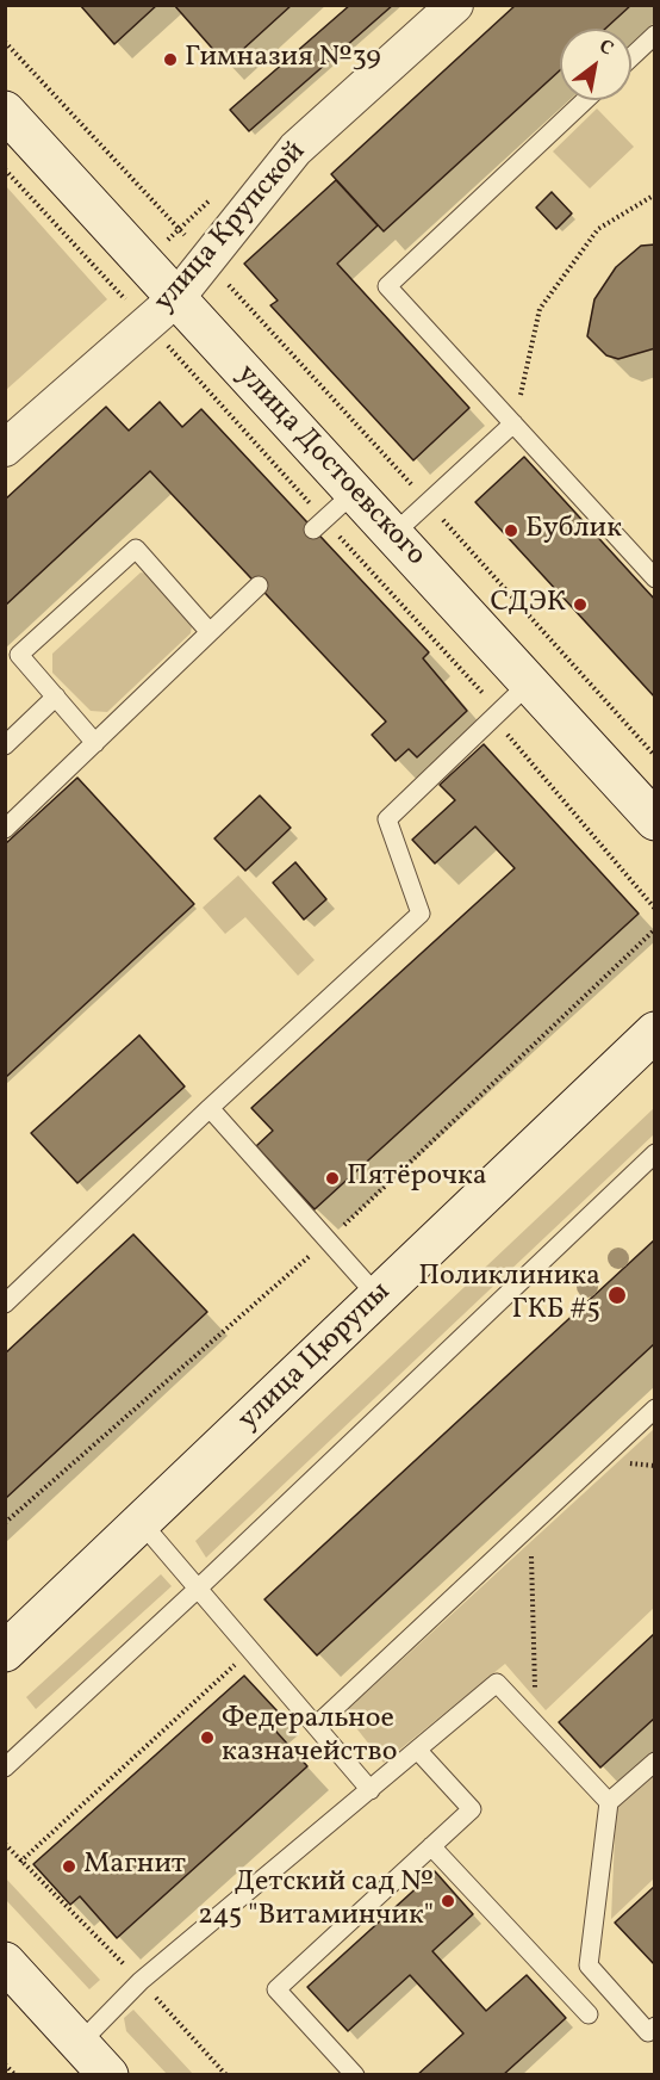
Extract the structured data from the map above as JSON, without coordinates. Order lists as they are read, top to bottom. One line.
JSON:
{"streets":{"street":["улица Крупской","улица Достоевского","улица Цюрупы"]},"crossings":[["улица Крупской","улица Достоевского"]],"places":["Гимназия №39","Бублик","СДЭК","Пятёрочка","Поликлиника ГКБ #5","Федеральное казначейство","Магнит","Детский сад № 245 \"Витаминчик\""],"north":"top right"}
